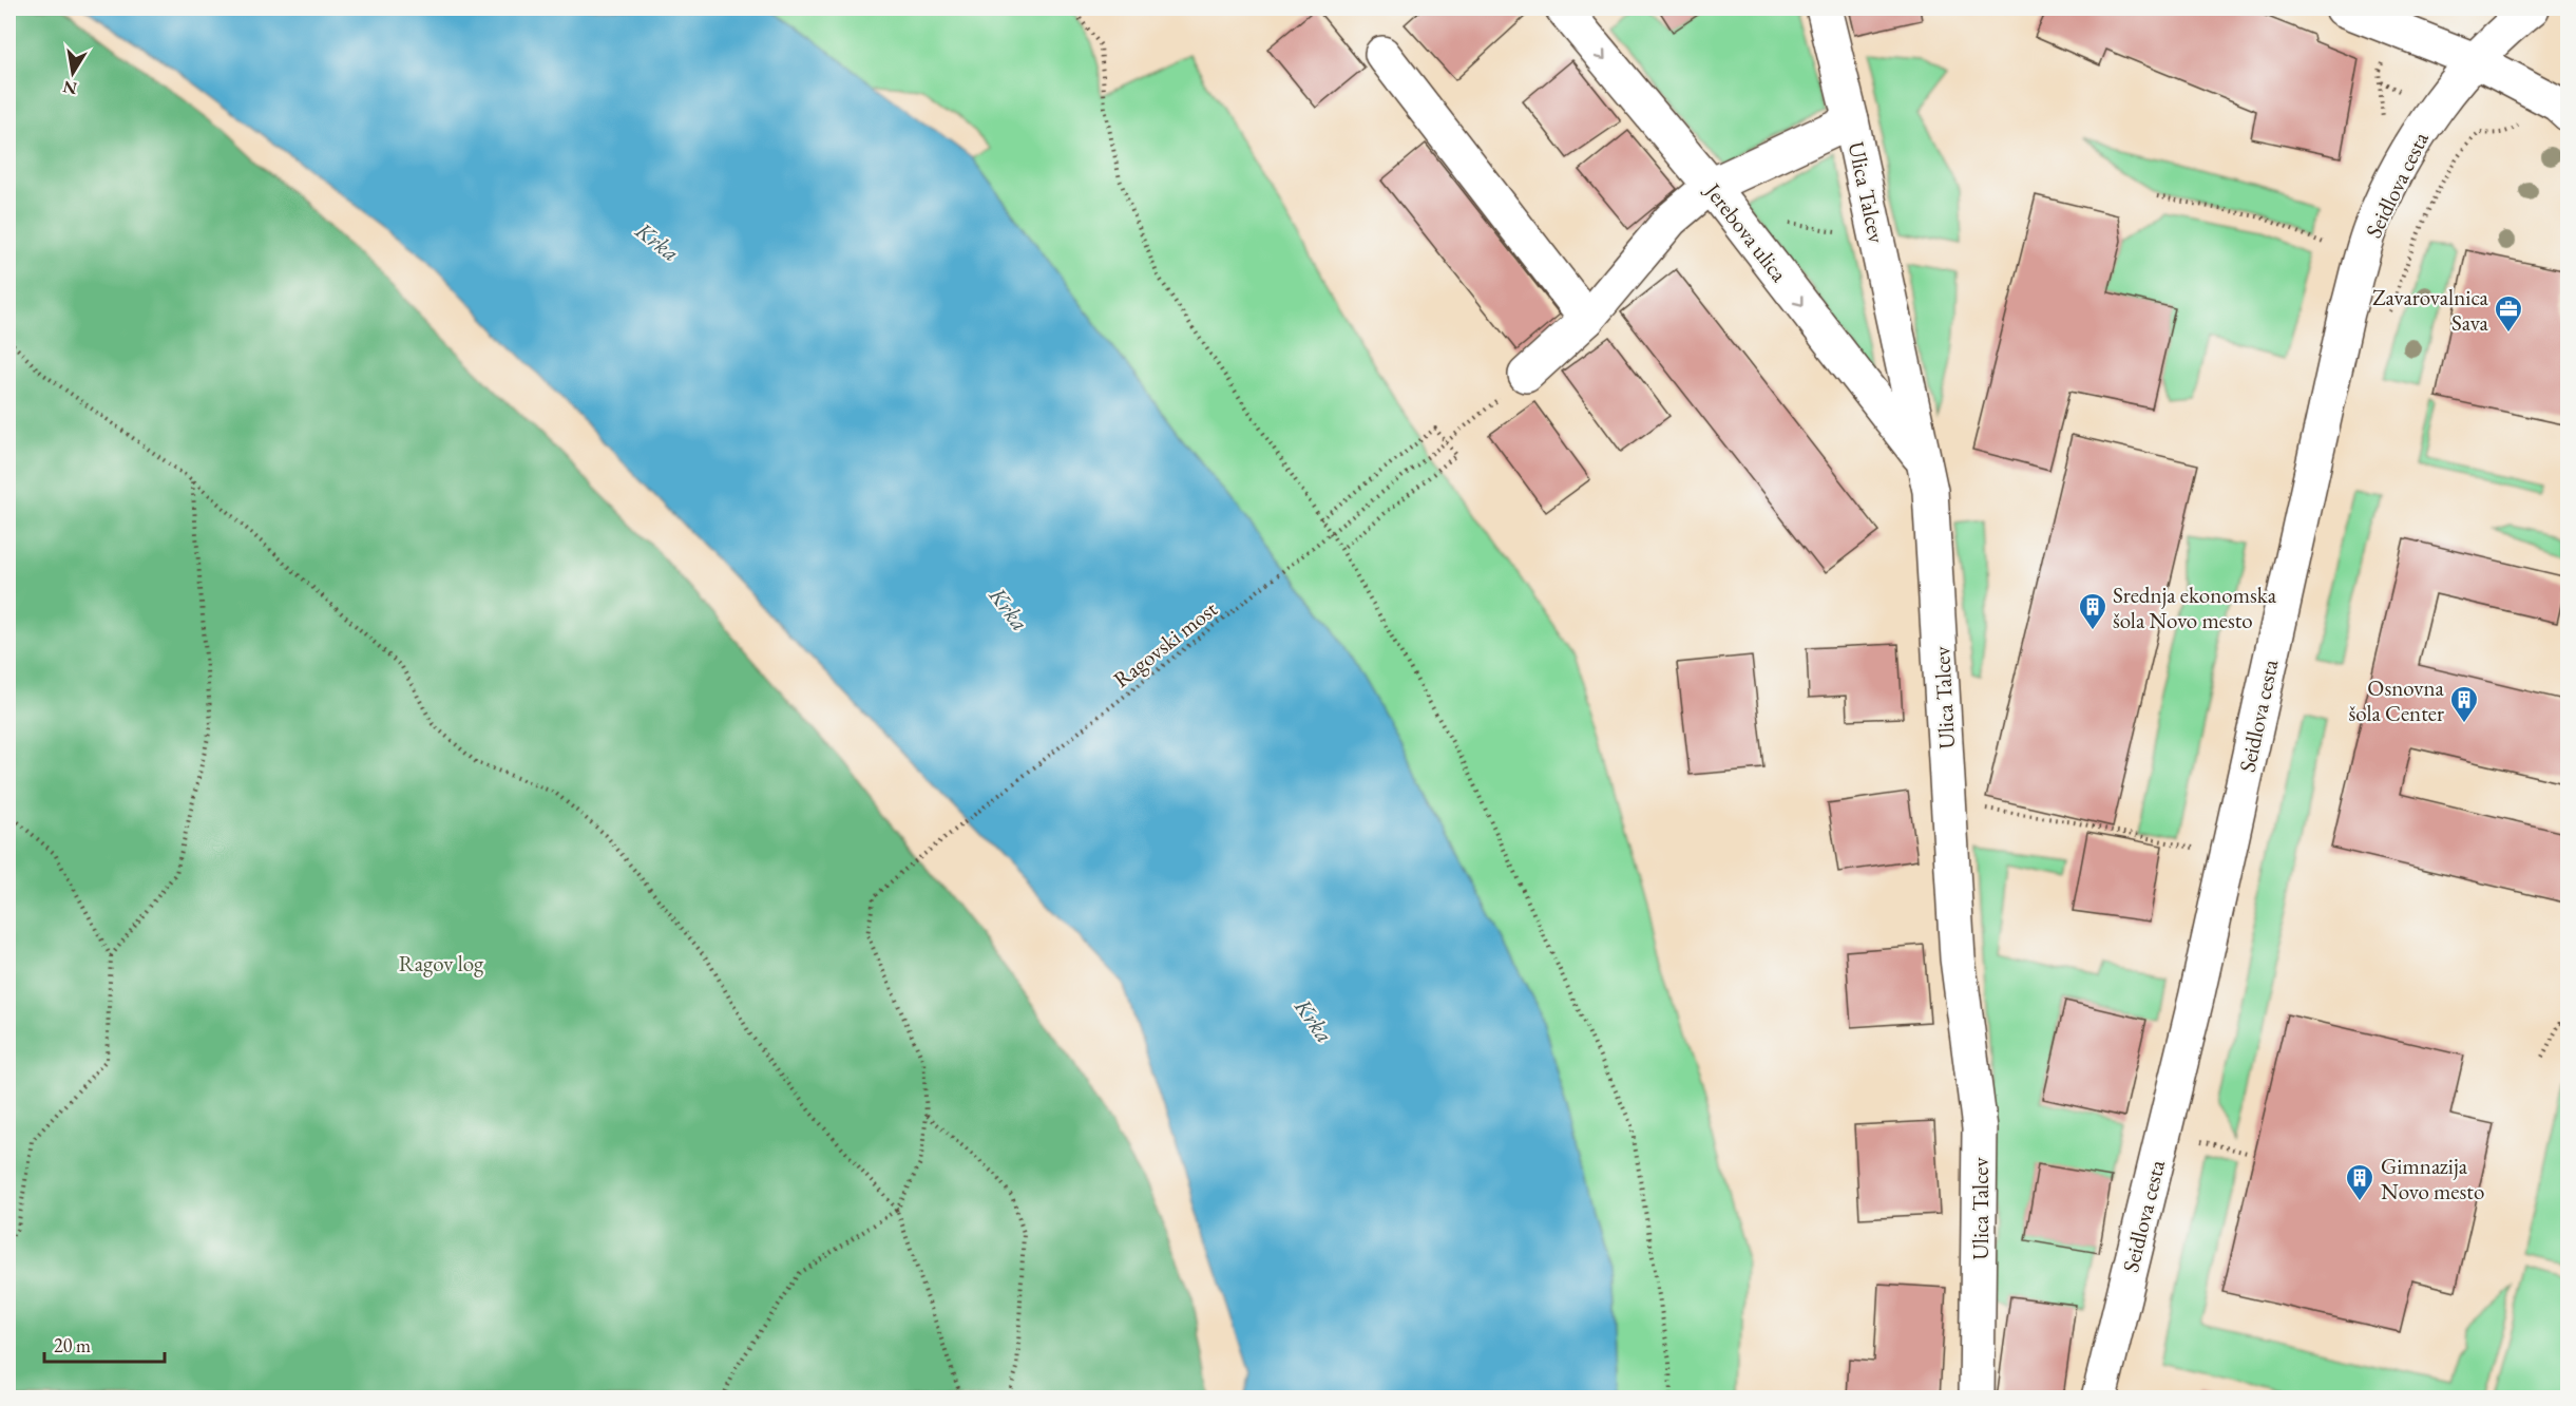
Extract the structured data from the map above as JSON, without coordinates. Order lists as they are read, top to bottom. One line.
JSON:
{"streets":{"street":["Seidlova cesta","Ulica Talcev","Jerebova ulica"],"path":["Ragovski most"]},"crossings":[["Ulica Talcev","Jerebova ulica"]],"water":["Krka"],"parks":["Ragov log"],"places":{"office":["Zavarovalnica Sava"],"building":["Srednja ekonomska šola Novo mesto","Osnovna šola Center","Gimnazija Novo mesto"]},"scale_bar":"20 m","north":"bottom"}
